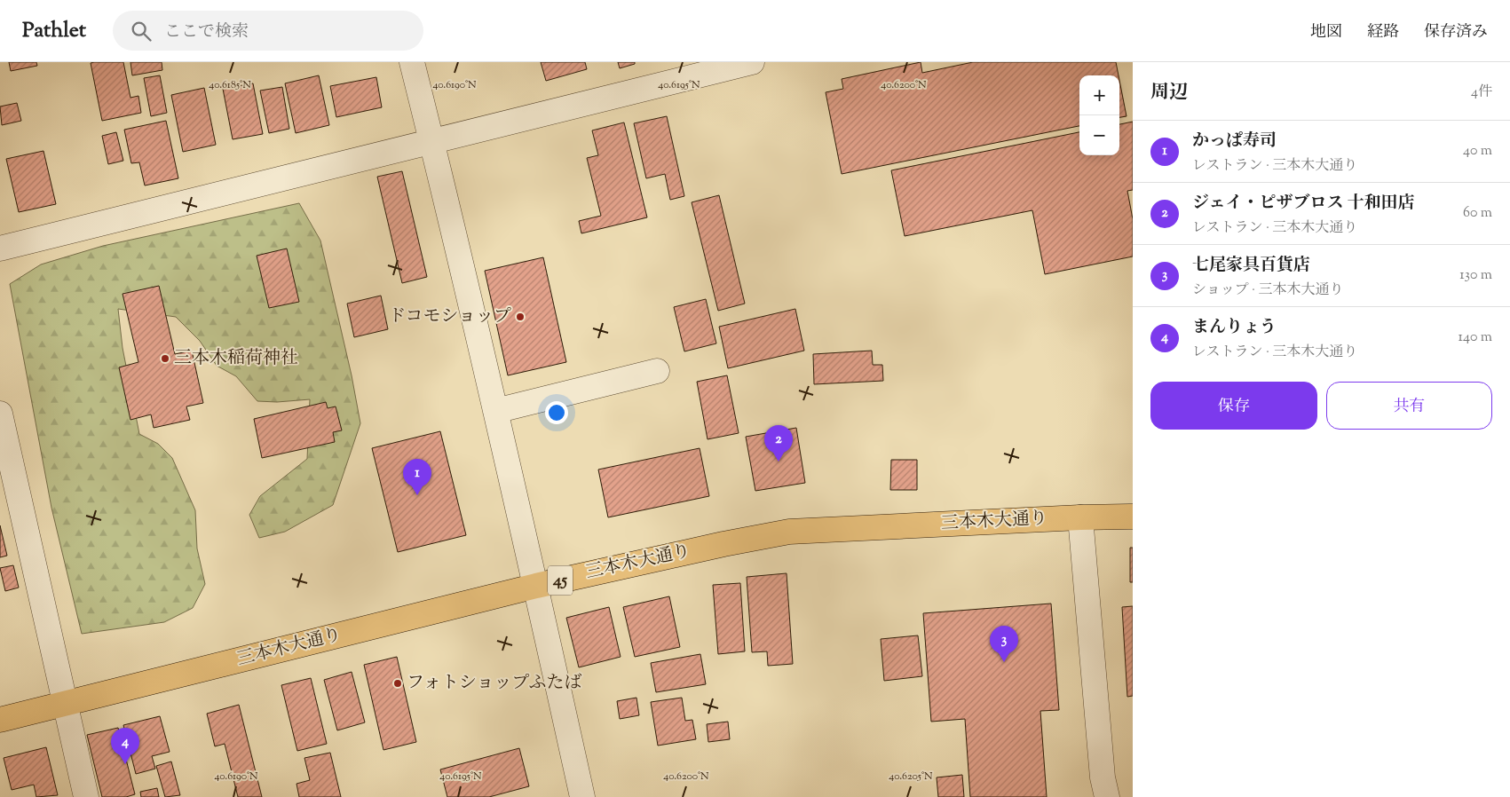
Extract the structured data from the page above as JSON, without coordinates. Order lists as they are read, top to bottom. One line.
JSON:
{"streets":{"main road":["三本木大通り","45"]},"places":["ドコモショップ","三本木稲荷神社","フォトショップふたば"],"page":{"header":"Pathlet","search":"ここで検索","nav":["地図","経路","保存済み"],"heading":["周辺","4件"],"map_buttons":["+","−"],"list":[{"mark":"1","name":"かっぱ寿司","note":"レストラン · 三本木大通り","value":"40 m"},{"mark":"2","name":"ジェイ・ピザブロス 十和田店","note":"レストラン · 三本木大通り","value":"60 m"},{"mark":"3","name":"七尾家具百貨店","note":"ショップ · 三本木大通り","value":"130 m"},{"mark":"4","name":"まんりょう","note":"レストラン · 三本木大通り","value":"140 m"}],"buttons":["保存","共有"],"pins":["2","1","3","4"]},"coordinates":["40.6185°N","40.6190°N","40.6195°N","40.6200°N","40.6205°N"]}
